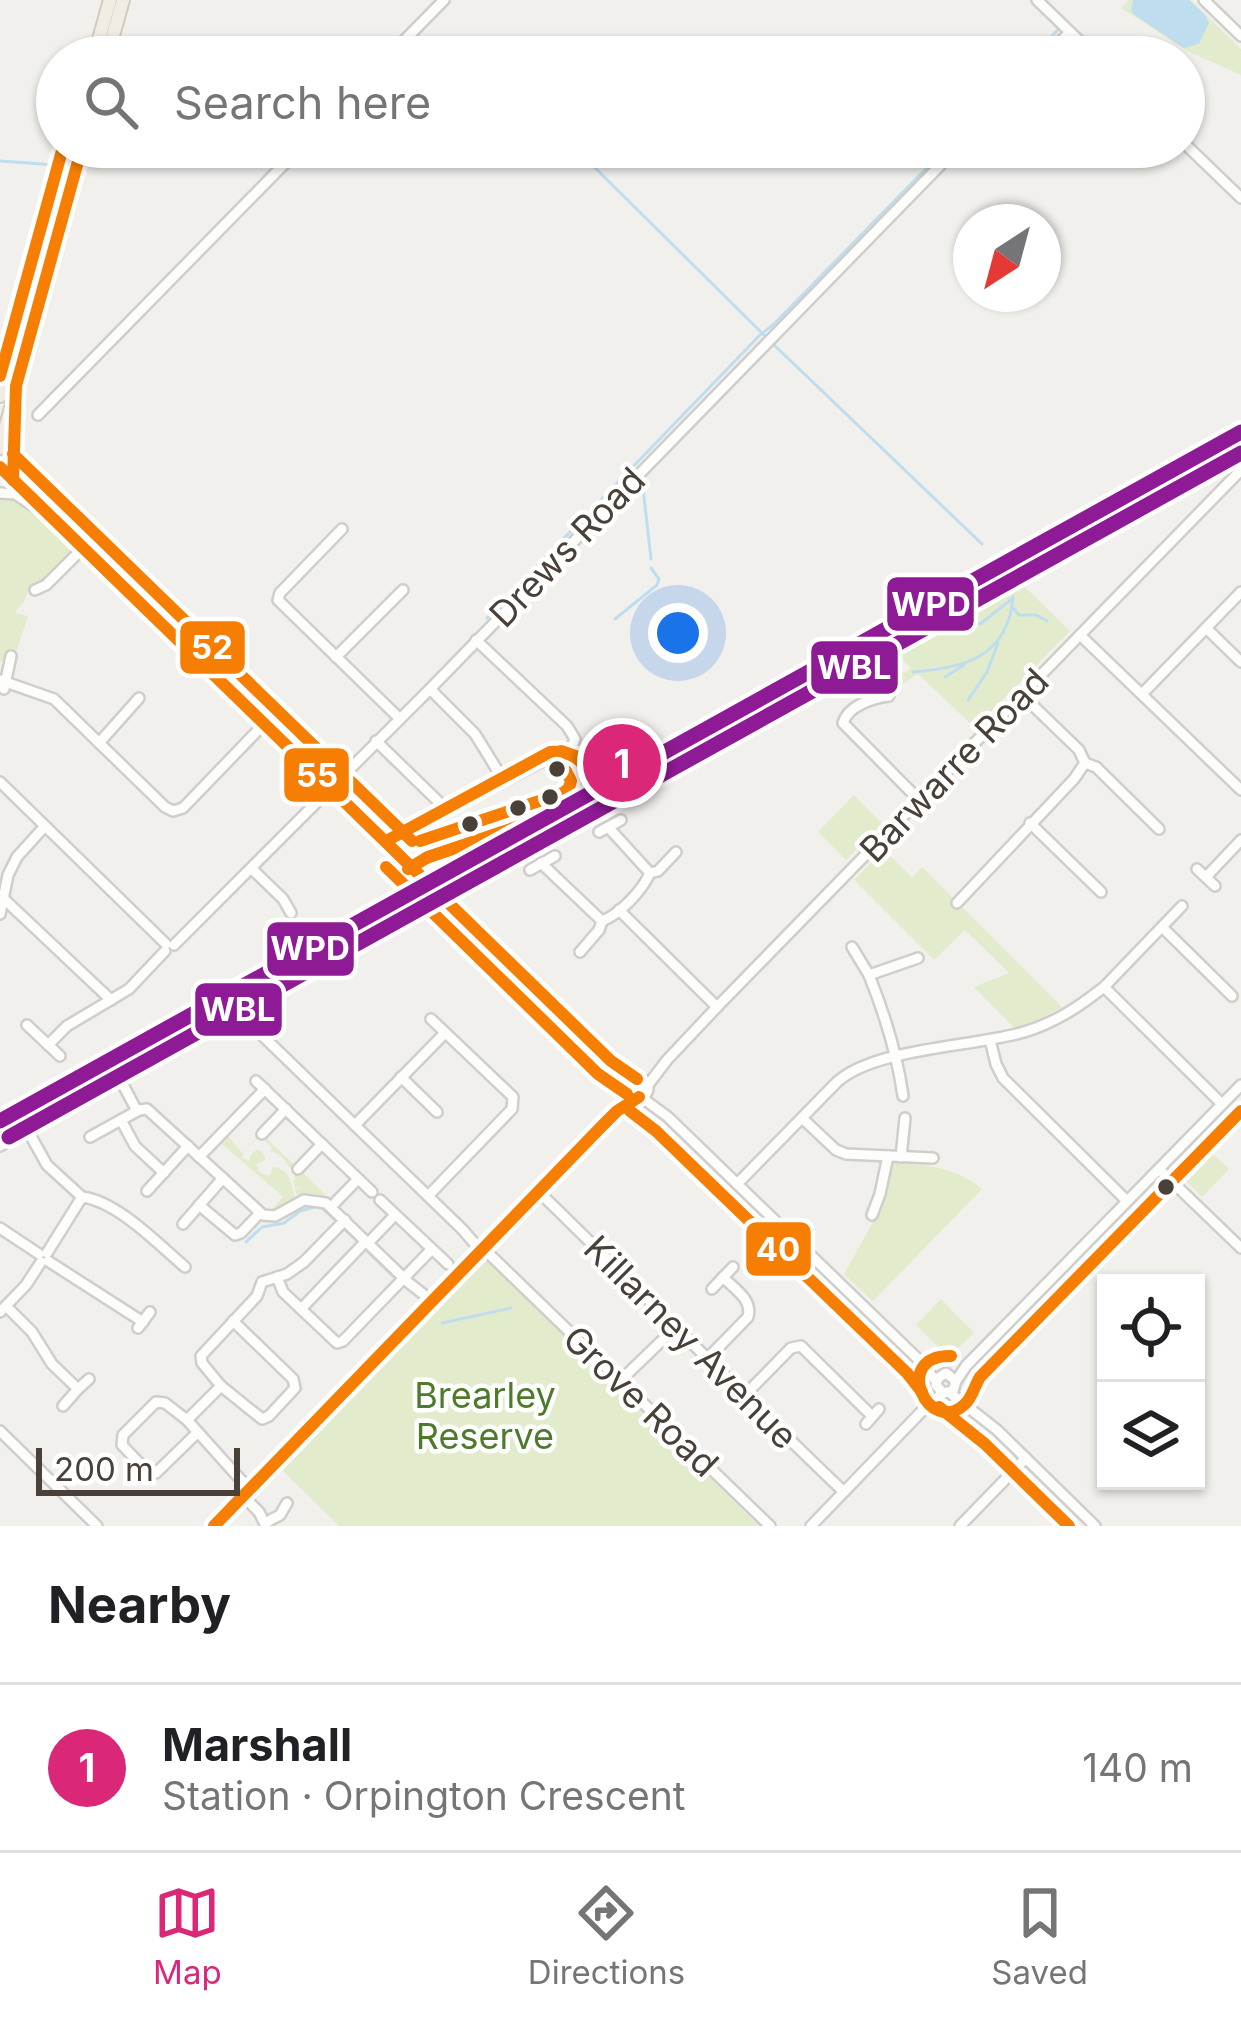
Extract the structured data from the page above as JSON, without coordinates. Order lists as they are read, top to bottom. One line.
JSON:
{"streets":{"street":["Drews Road","Barwarre Road","Killarney Avenue","Grove Road"]},"crossings":[["Barwarre Road","Killarney Avenue"],["Barwarre Road","Grove Road"]],"parks":["Brearley Reserve"],"lines":["transit line 55","transit line 52","transit line WPD","transit line WBL","transit line 40"],"scale_bar":"200 m","north":"bottom left","page":{"search":"Search here","pins":"1","scale":"200 m","heading":"Nearby","list":[{"mark":"1","name":"Marshall","note":"Station · Orpington Crescent","value":"140 m"}],"nav":["Map","Directions","Saved"]}}
